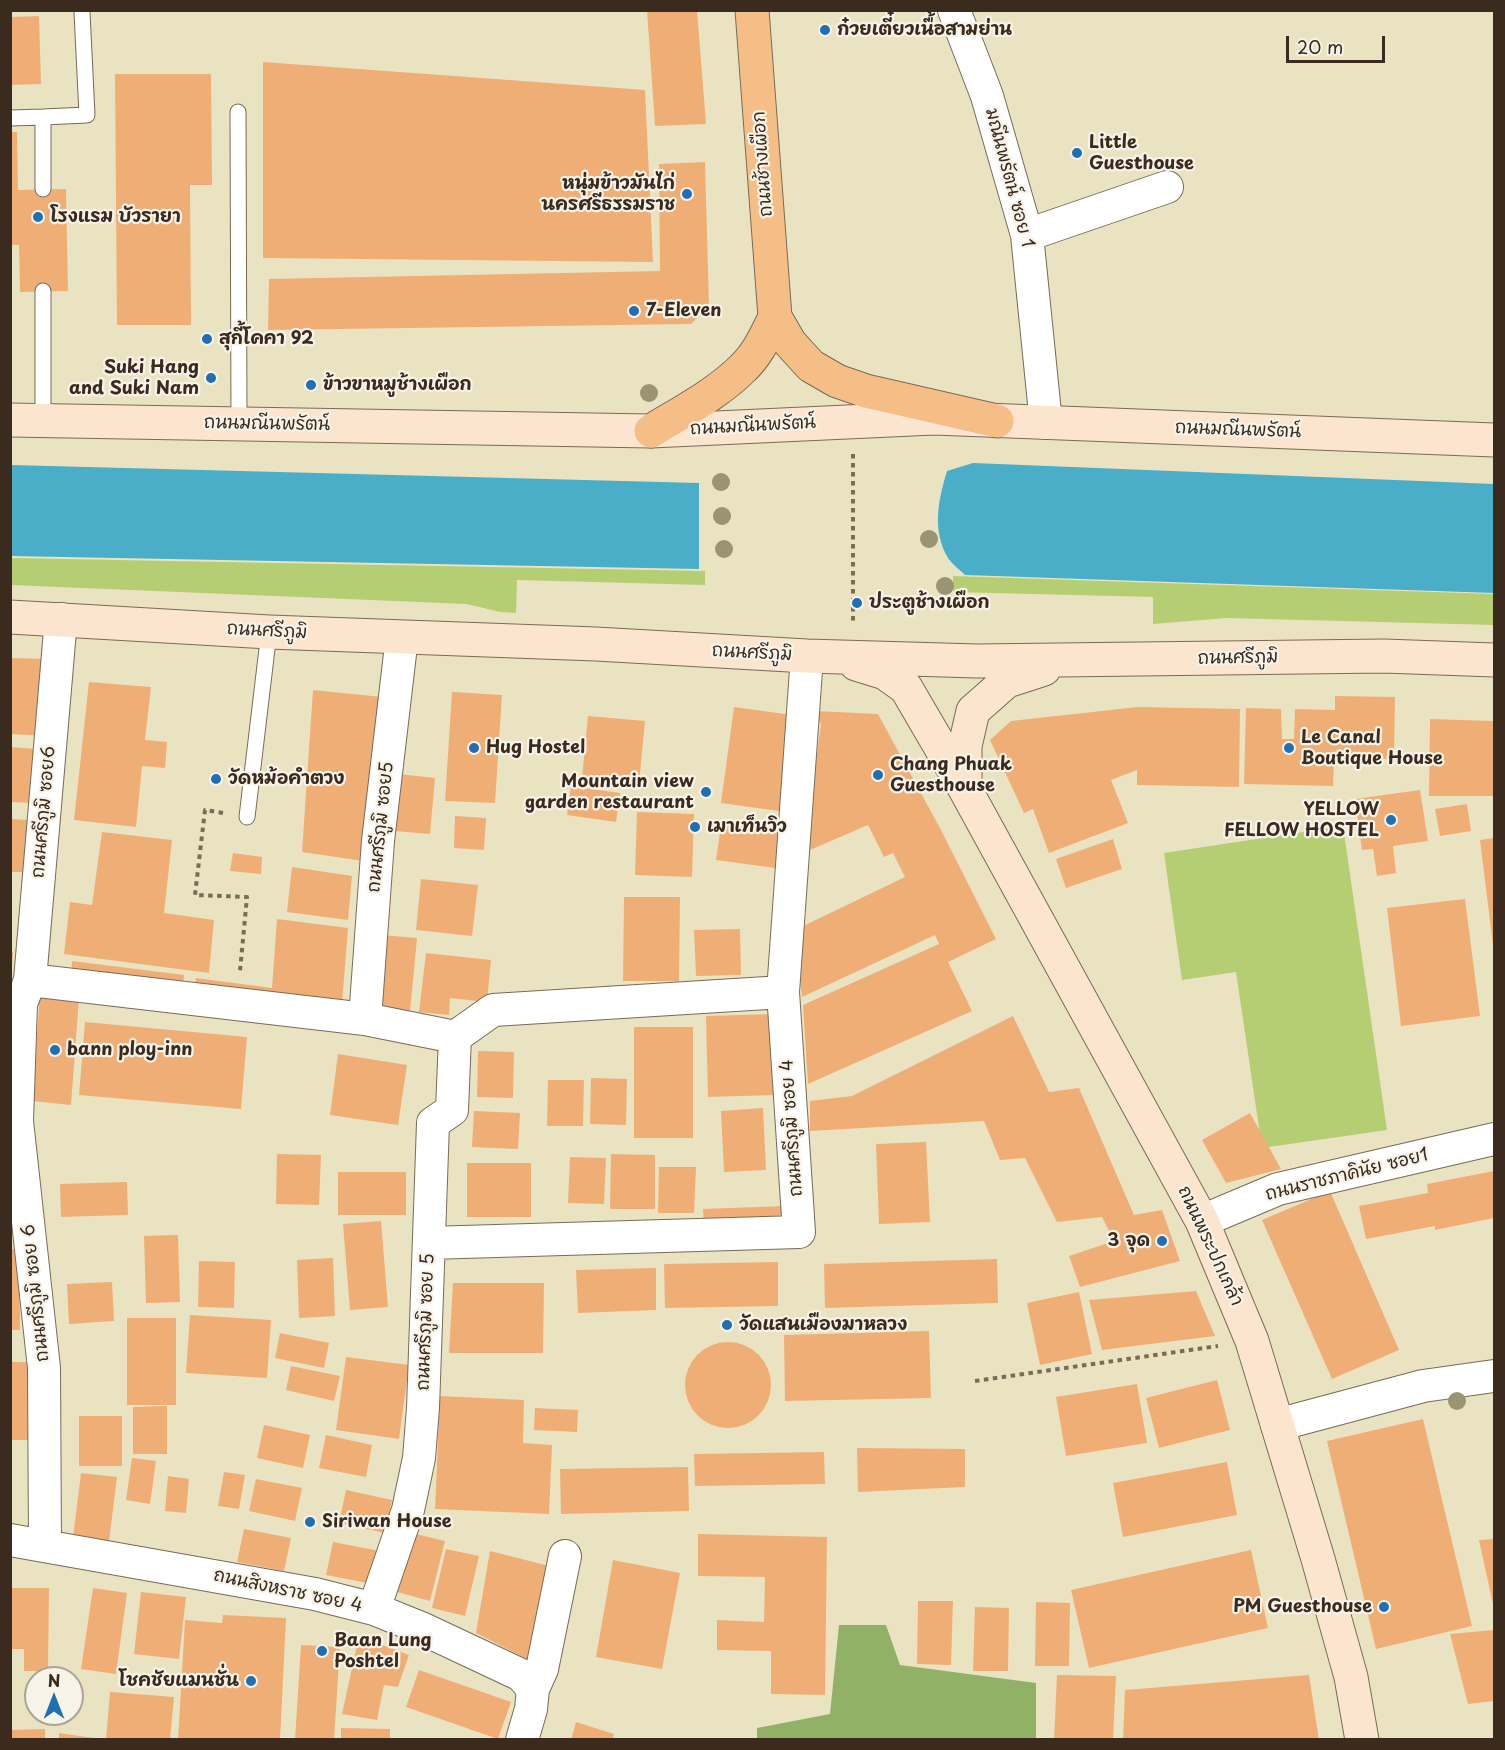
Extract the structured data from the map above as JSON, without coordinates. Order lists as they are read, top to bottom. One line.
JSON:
{"streets":{"main road":["ถนนช้างเผือก","ถนนมณีนพรัตน์","ถนนศรีภูมิ","ถนนพระปกเกล้า"],"street":["มณีนพรัตน์ ซอย 1","ถนนศรีภูมิ ซอย6","ถนนศรีภูมิ ซอย5","ถนนศรีภูมิ ซอย 4","ถนนราชภาคินัย ซอย1","ถนนศรีภูมิ ซอย 6","ถนนศรีภูมิ ซอย 5","ถนนสิงหราช ซอย 4"]},"crossings":[["ถนนช้างเผือก","ถนนมณีนพรัตน์"],["มณีนพรัตน์ ซอย 1","ถนนมณีนพรัตน์"],["ถนนศรีภูมิ","ถนนศรีภูมิ ซอย6"],["ถนนศรีภูมิ","ถนนศรีภูมิ ซอย5"],["ถนนศรีภูมิ","ถนนศรีภูมิ ซอย 4"],["ถนนศรีภูมิ","ถนนพระปกเกล้า"],["ถนนศรีภูมิ ซอย6","ถนนศรีภูมิ ซอย 6"],["ถนนศรีภูมิ ซอย 4","ถนนพระปกเกล้า"],["ถนนศรีภูมิ ซอย 4","ถนนศรีภูมิ ซอย 5"],["ถนนราชภาคินัย ซอย1","ถนนพระปกเกล้า"],["ถนนศรีภูมิ ซอย 6","ถนนสิงหราช ซอย 4"],["ถนนศรีภูมิ ซอย 5","ถนนสิงหราช ซอย 4"]],"places":["ก๋วยเตี๋ยวเนื้อสามย่าน","Little Guesthouse","หนุ่มข้าวมันไก่ นครศรีธรรมราช","โรงแรม บัวรายา","7-Eleven","สุกี้โคคา 92","Suki Hang and Suki Nam","ข้าวขาหมูช้างเผือก","ประตูช้างเผือก","Hug Hostel","Le Canal Boutique House","Chang Phuak Guesthouse","วัดหม้อคำตวง","Mountain view garden restaurant","YELLOW FELLOW HOSTEL","เมาเท็นวิว","bann ploy-inn","3 จุด","วัดแสนเมืองมาหลวง","Siriwan House","PM Guesthouse","Baan Lung Poshtel","โชคชัยแมนชั่น"],"scale_bar":"20 m","north":"top"}
